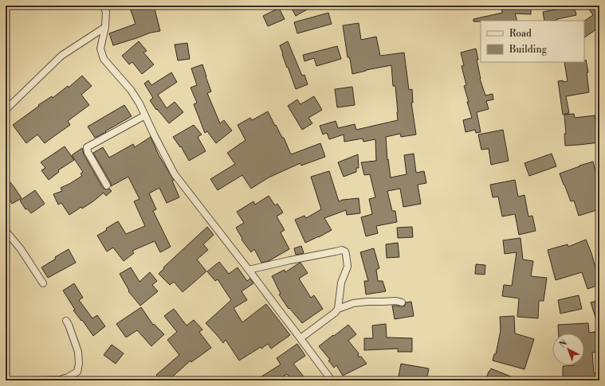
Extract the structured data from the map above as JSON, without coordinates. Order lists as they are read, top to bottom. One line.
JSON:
{"legend":["Road","Building"],"north":"top left"}
